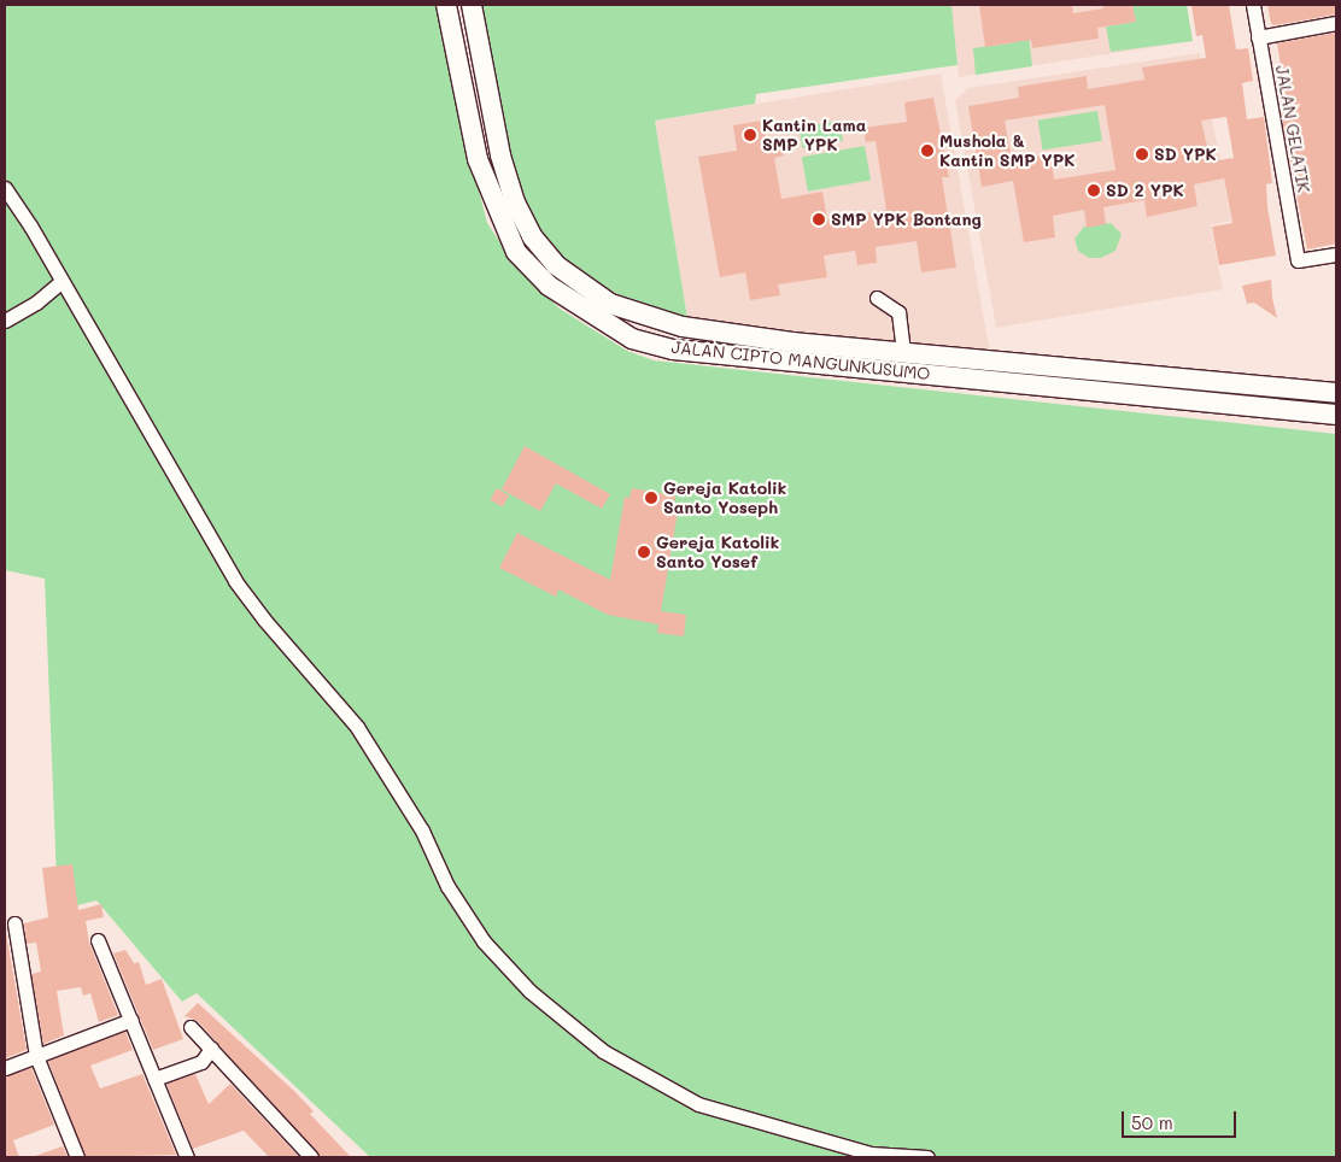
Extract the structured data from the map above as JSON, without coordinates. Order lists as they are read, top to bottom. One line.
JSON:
{"streets":{"street":["JALAN GELATIK","JALAN CIPTO MANGUNKUSUMO"]},"places":["Kantin Lama SMP YPK","Mushola & Kantin SMP YPK","SD YPK","SD 2 YPK","SMP YPK Bontang","Gereja Katolik Santo Yoseph","Gereja Katolik Santo Yosef"],"scale_bar":"50 m"}
